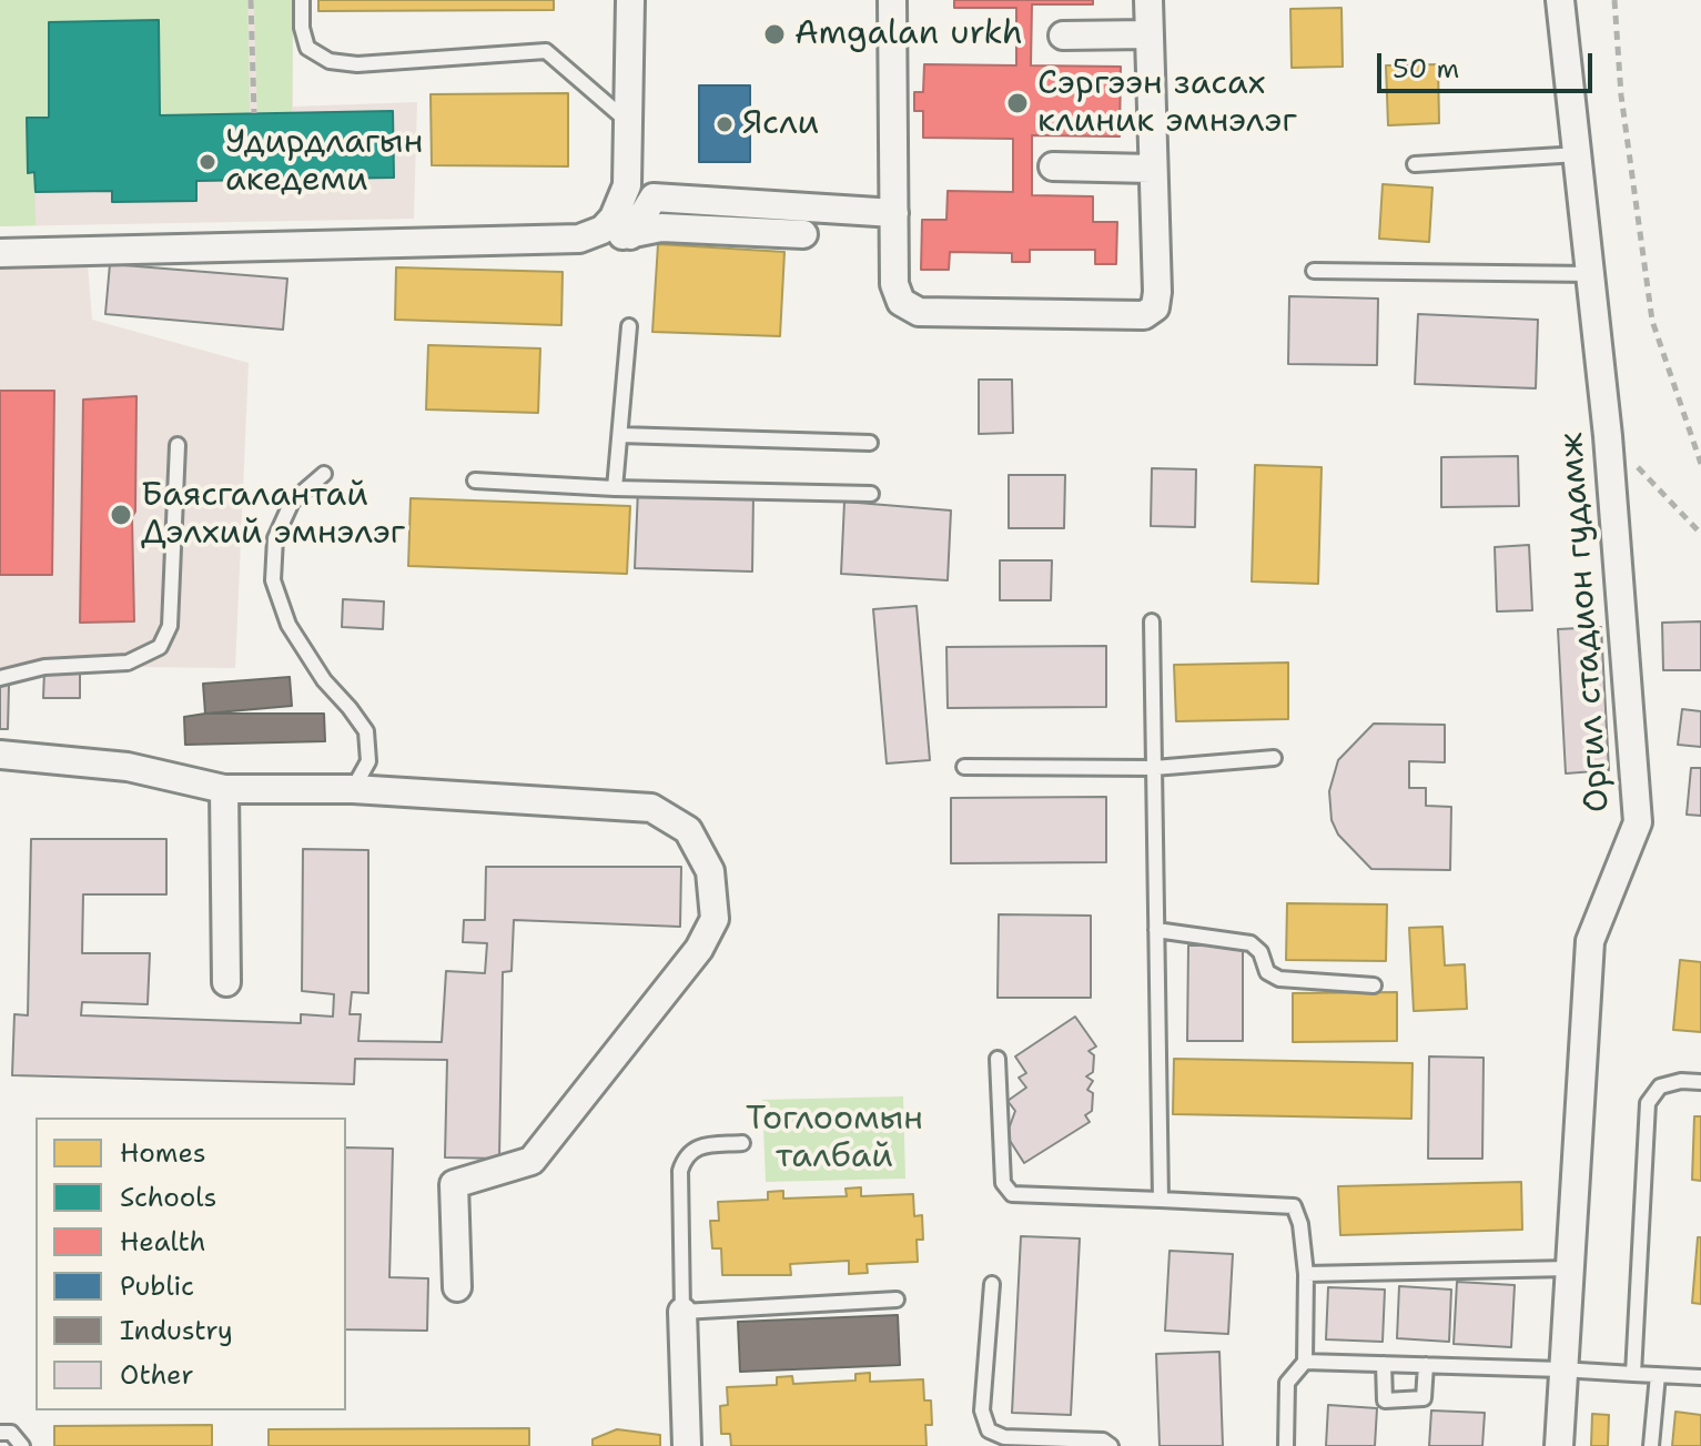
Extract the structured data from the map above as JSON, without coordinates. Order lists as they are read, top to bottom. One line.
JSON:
{"streets":{"street":["Оргил стадион гудамж"]},"parks":["Тоглоомын талбай"],"places":["Amgalan urkh","Сэргээн засах клиник эмнэлэг","Ясли","Удирдлагын акедеми","Баясгалантай Дэлхий эмнэлэг"],"legend":["Homes","Schools","Health","Public","Industry","Other"],"scale_bar":"50 m"}
